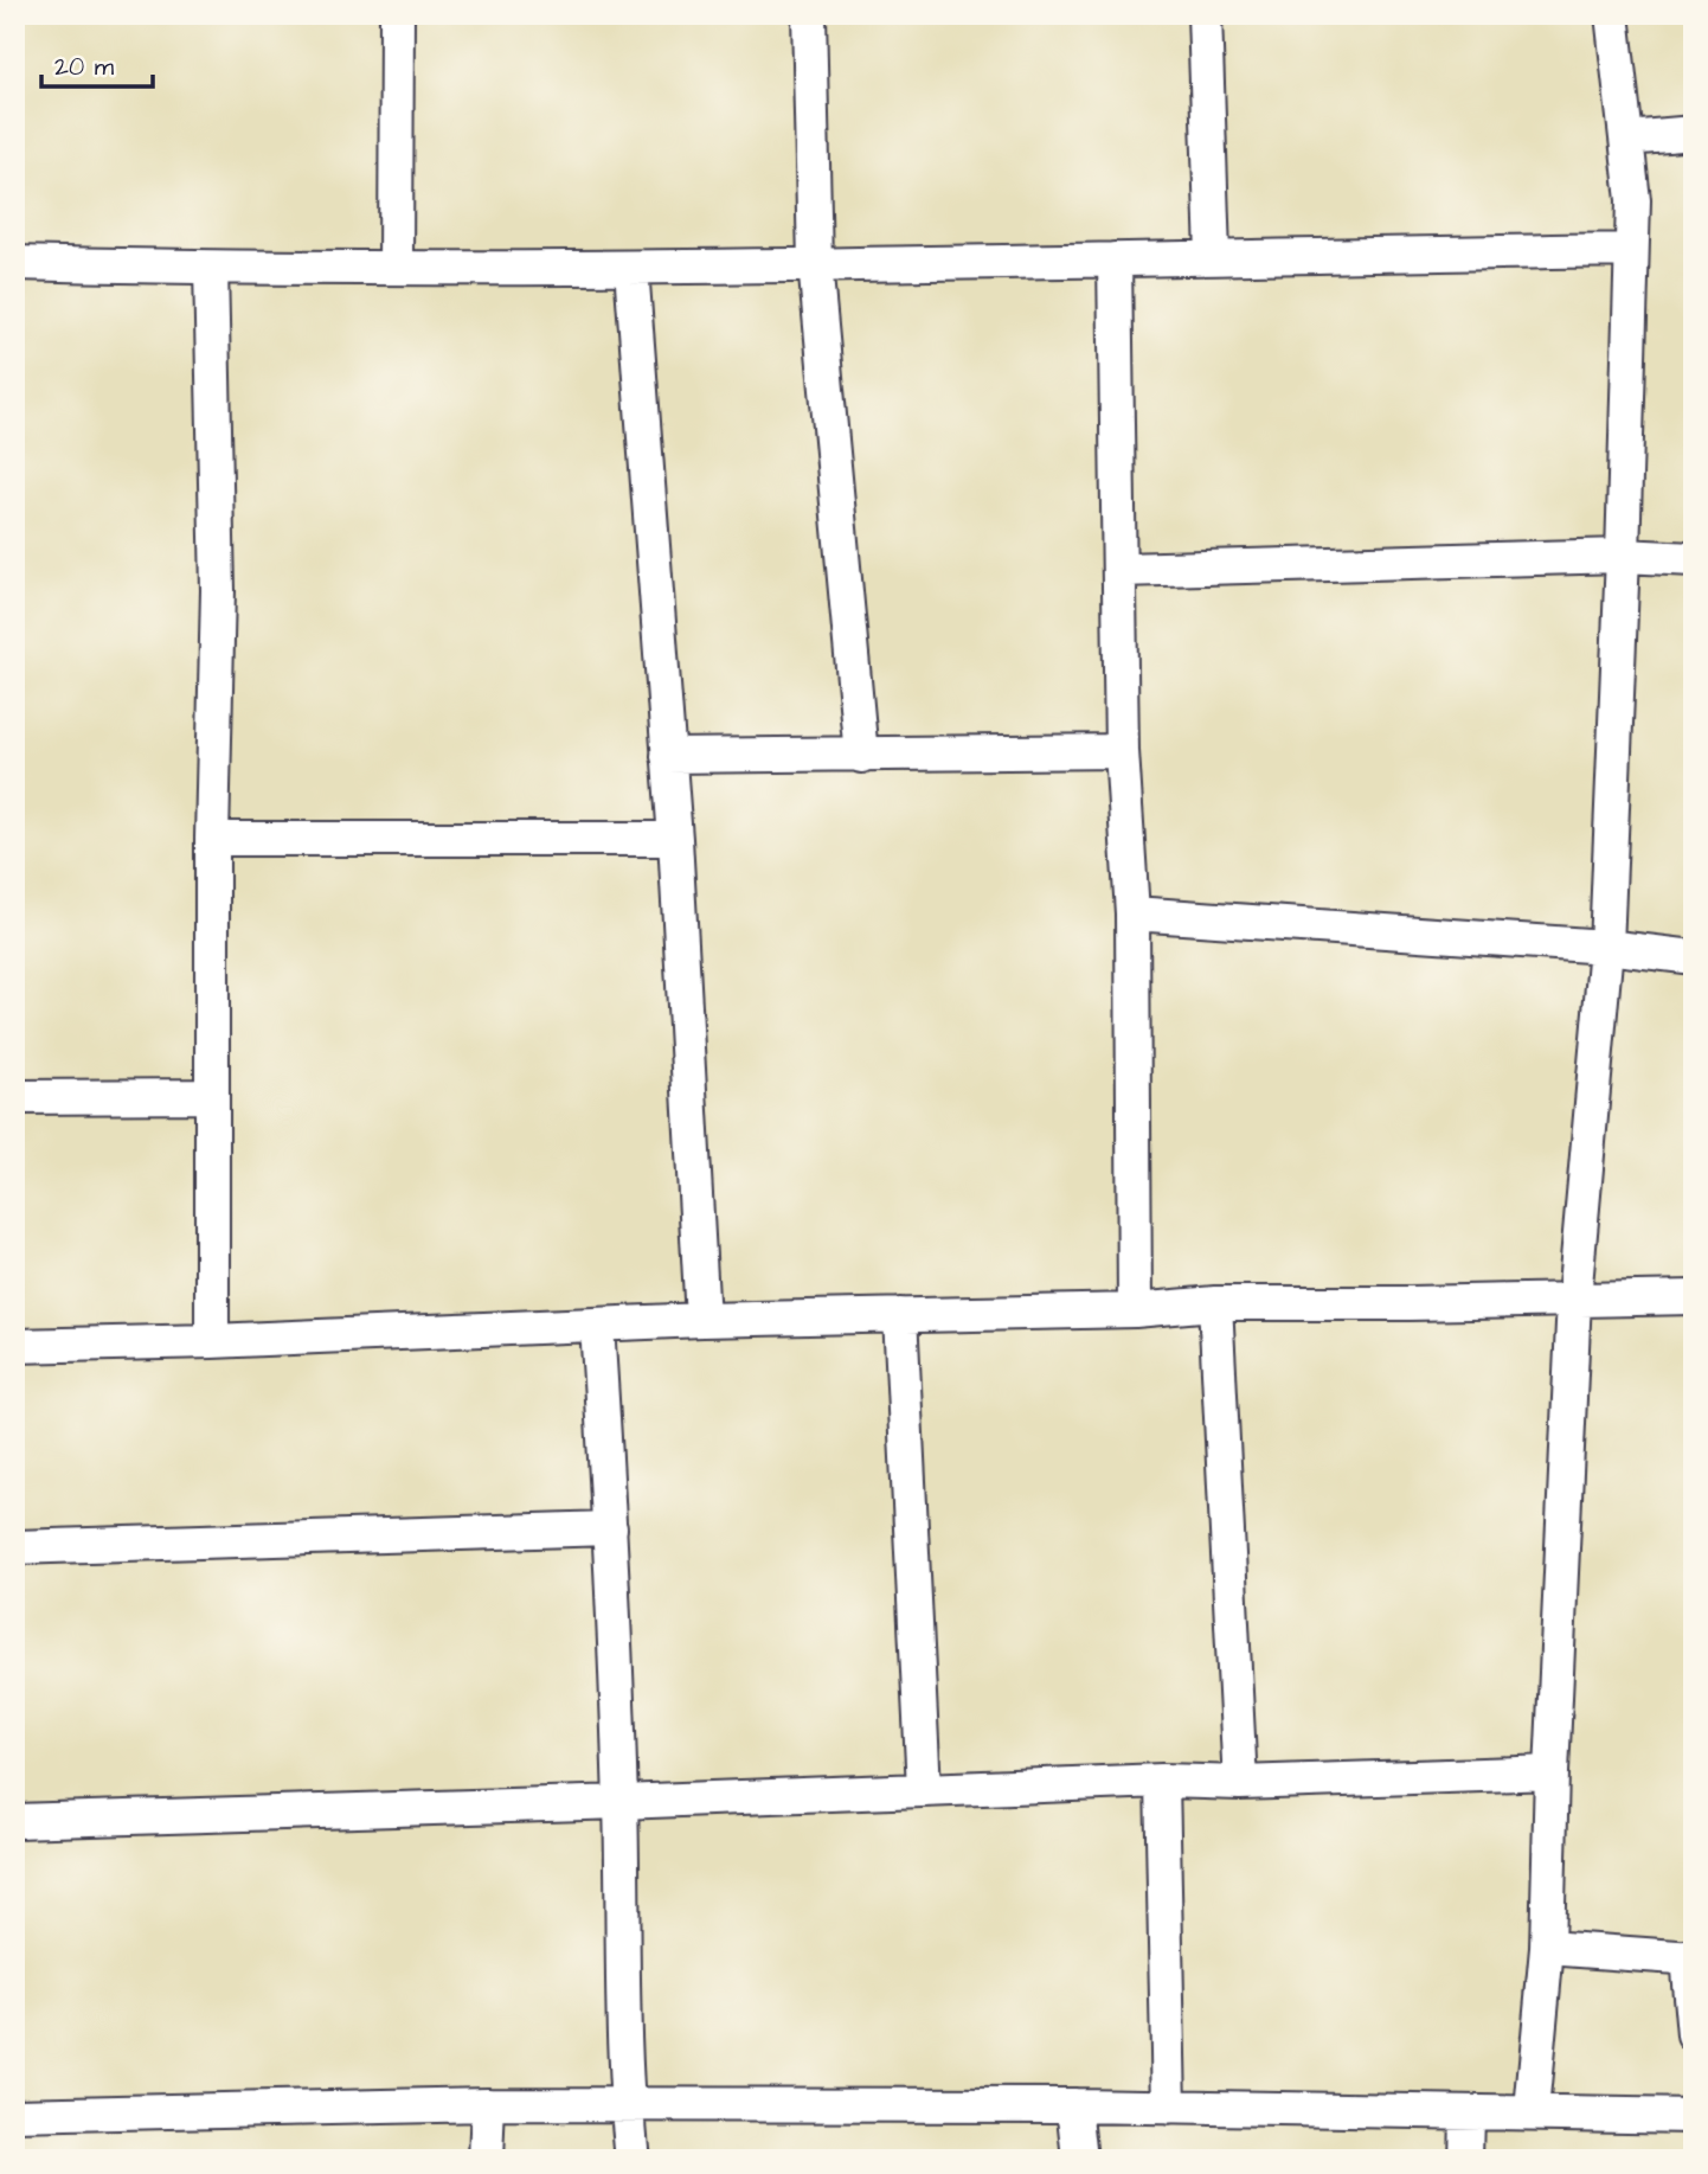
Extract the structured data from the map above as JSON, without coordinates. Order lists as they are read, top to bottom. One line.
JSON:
{"scale_bar":"20 m"}
